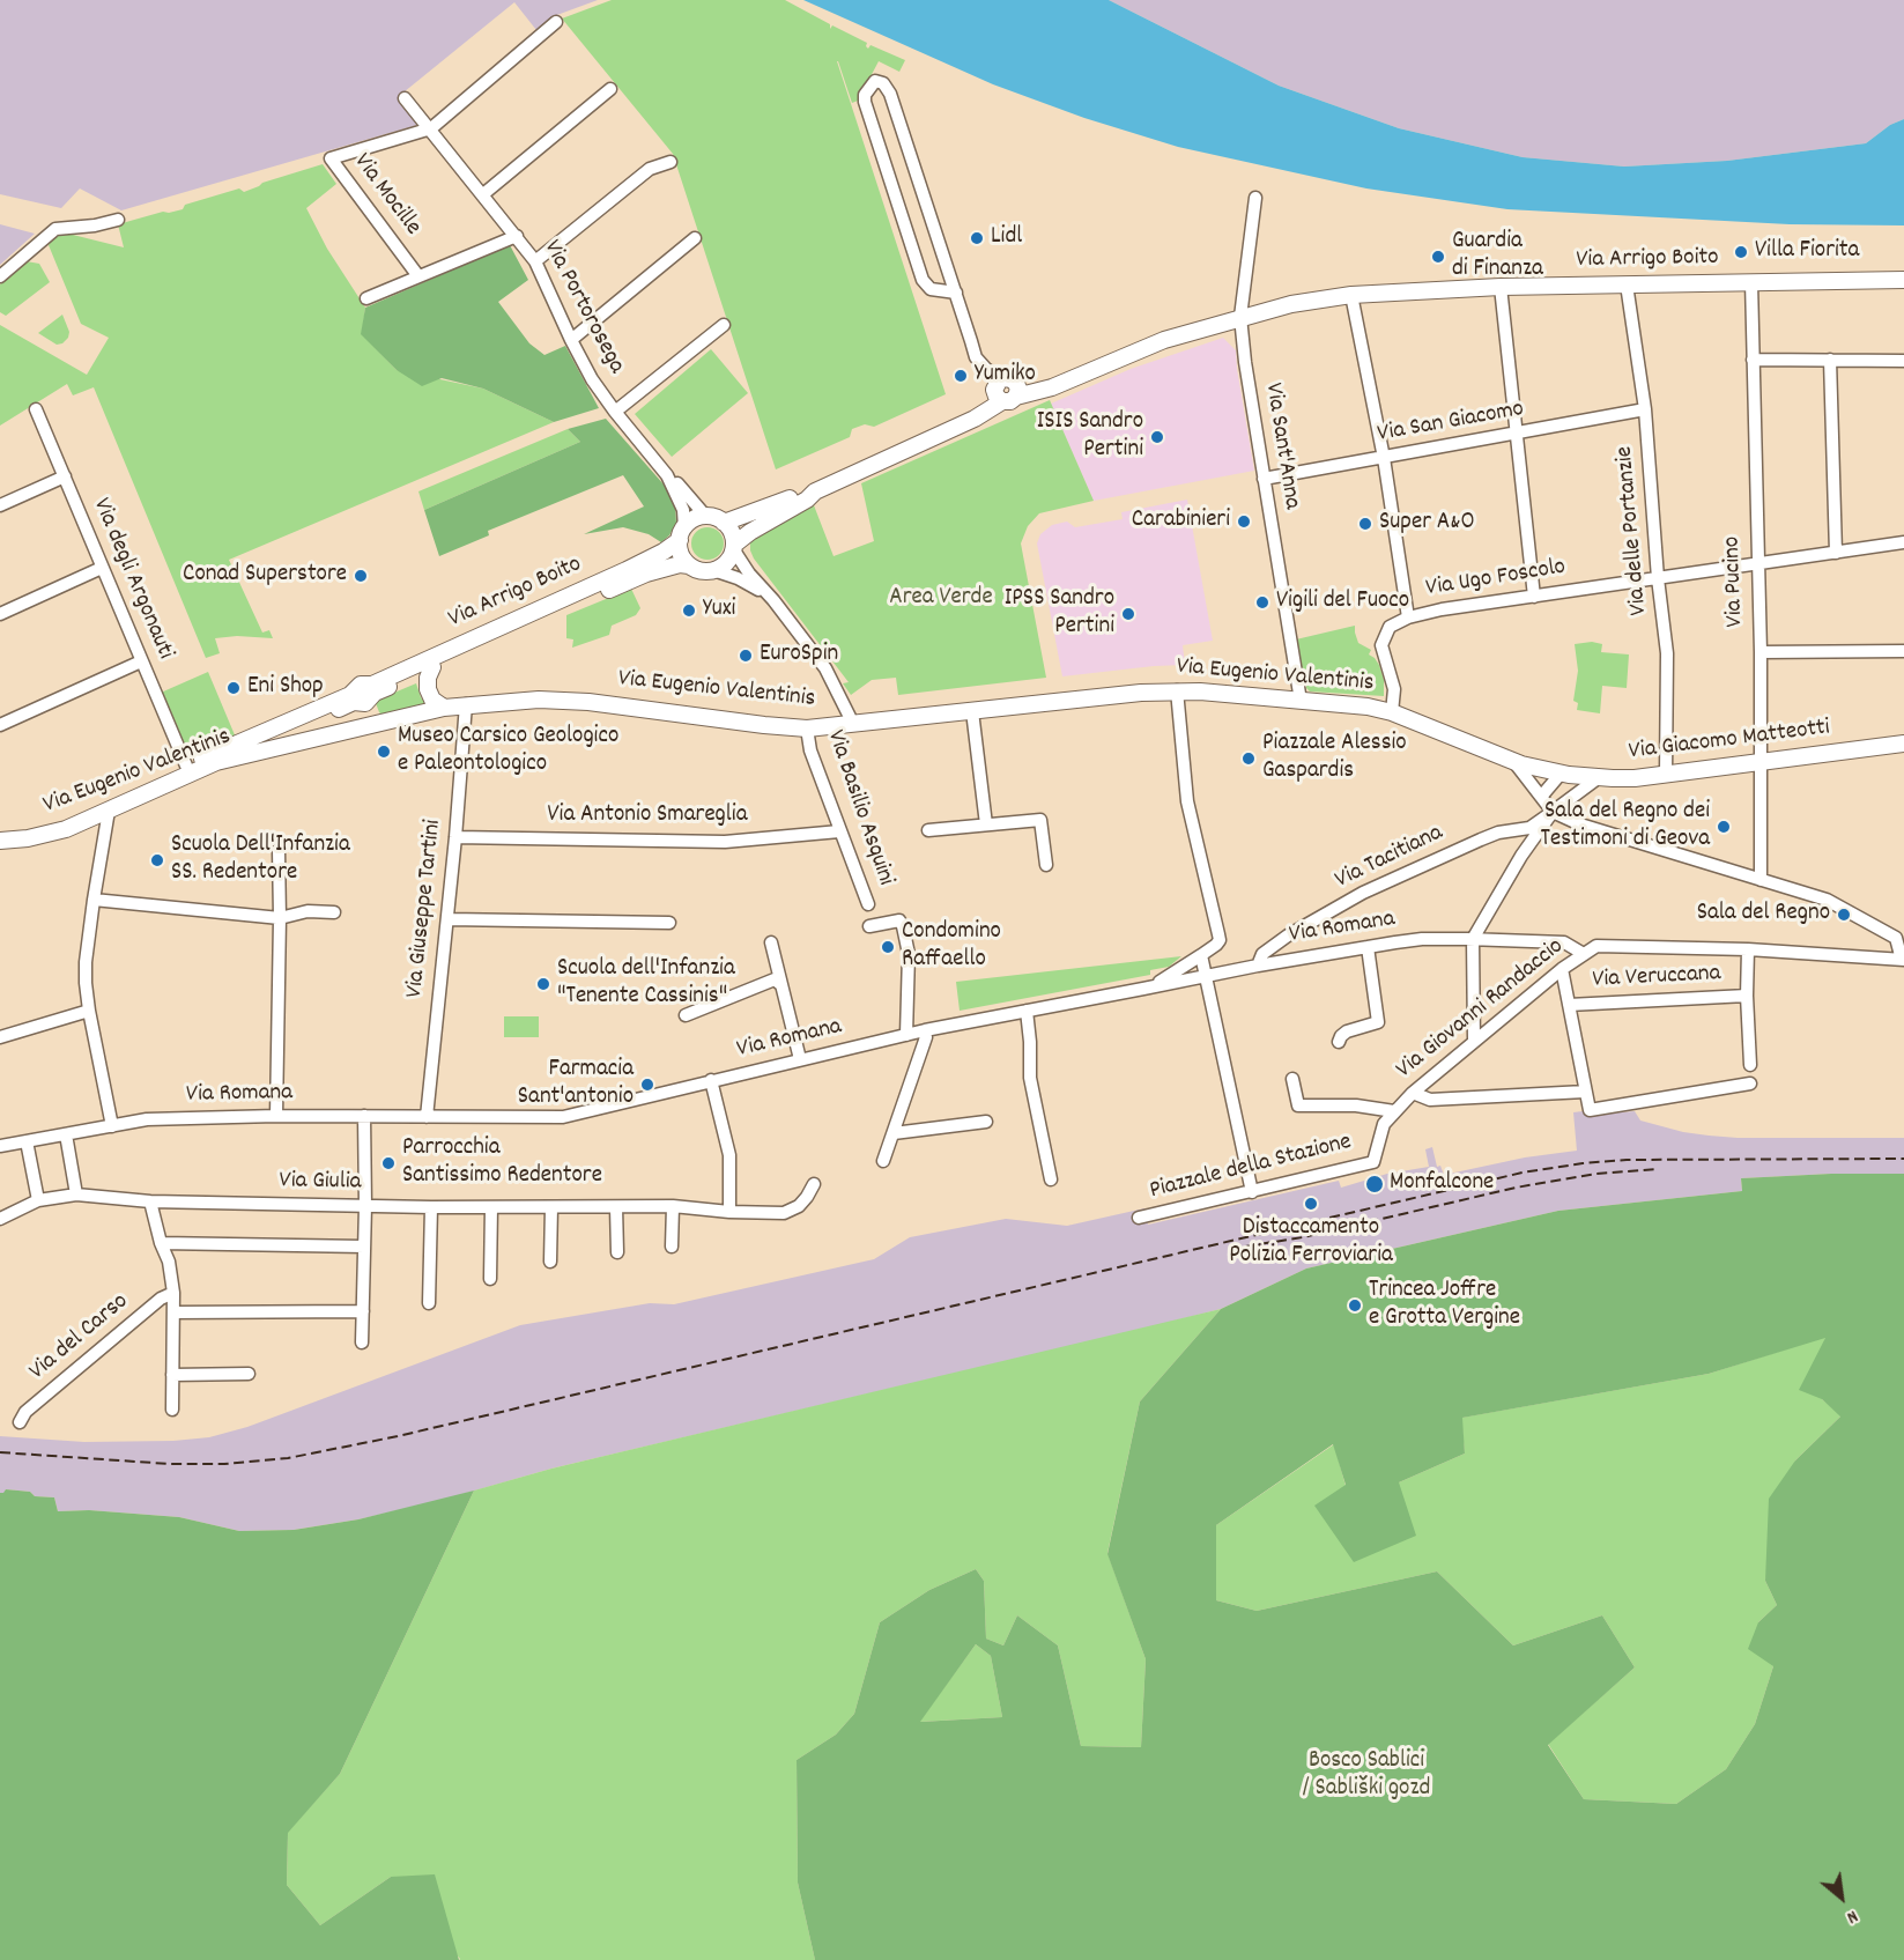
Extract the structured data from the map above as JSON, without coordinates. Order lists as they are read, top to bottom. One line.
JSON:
{"streets":{"main road":["Via Arrigo Boito","Via Eugenio Valentinis","Via Giacomo Matteotti"],"street":["Via Mocille","Via Portorosega","Via San Giacomo","Via Sant'Anna","Via delle Portanzie","Via degli Argonauti","Via Ugo Foscolo","Via Pucino","Via Basilio Asquini","Via Antonio Smareglia","Via Tacitiana","Via Giuseppe Tartini","Via Romana","Via Veruccana","Via Giovanni Randaccio","Piazzale della Stazione","Via Giulia","Via del Carso"]},"crossings":[["Via Mocille","Via Portorosega"],["Via Arrigo Boito","Via Portorosega"],["Via Arrigo Boito","Via Sant'Anna"],["Via Arrigo Boito","Via delle Portanzie"],["Via Arrigo Boito","Via Pucino"],["Via Arrigo Boito","Via Eugenio Valentinis"],["Via San Giacomo","Via Sant'Anna"],["Via San Giacomo","Via delle Portanzie"],["Via Sant'Anna","Via Eugenio Valentinis"],["Via delle Portanzie","Via Ugo Foscolo"],["Via delle Portanzie","Via Giacomo Matteotti"],["Via degli Argonauti","Via Eugenio Valentinis"],["Via Ugo Foscolo","Via Pucino"],["Via Ugo Foscolo","Via Eugenio Valentinis"],["Via Pucino","Via Giacomo Matteotti"],["Via Eugenio Valentinis","Via Giacomo Matteotti"],["Via Eugenio Valentinis","Via Basilio Asquini"],["Via Eugenio Valentinis","Via Giuseppe Tartini"],["Via Basilio Asquini","Via Antonio Smareglia"],["Via Antonio Smareglia","Via Giuseppe Tartini"],["Via Tacitiana","Via Romana"],["Via Giuseppe Tartini","Via Romana"],["Via Romana","Via Giovanni Randaccio"],["Via Giovanni Randaccio","Piazzale della Stazione"]],"parks":["Area Verde","Bosco Sablici / Sabliški gozd"],"places":["Lidl","Villa Fiorita","Guardia di Finanza","Yumiko","ISIS Sandro Pertini","Carabinieri","Super A&O","Conad Superstore","Vigili del Fuoco","Yuxi","IPSS Sandro Pertini","EuroSpin","Eni Shop","Museo Carsico Geologico e Paleontologico","Piazzale Alessio Gaspardis","Sala del Regno dei Testimoni di Geova","Scuola Dell'Infanzia SS. Redentore","Sala del Regno","Condomino Raffaello","Scuola dell'Infanzia \"Tenente Cassinis\"","Farmacia Sant'antonio","Parrocchia Santissimo Redentore","Monfalcone","Distaccamento Polizia Ferroviaria","Trincea Joffre e Grotta Vergine"],"north":"bottom right"}
